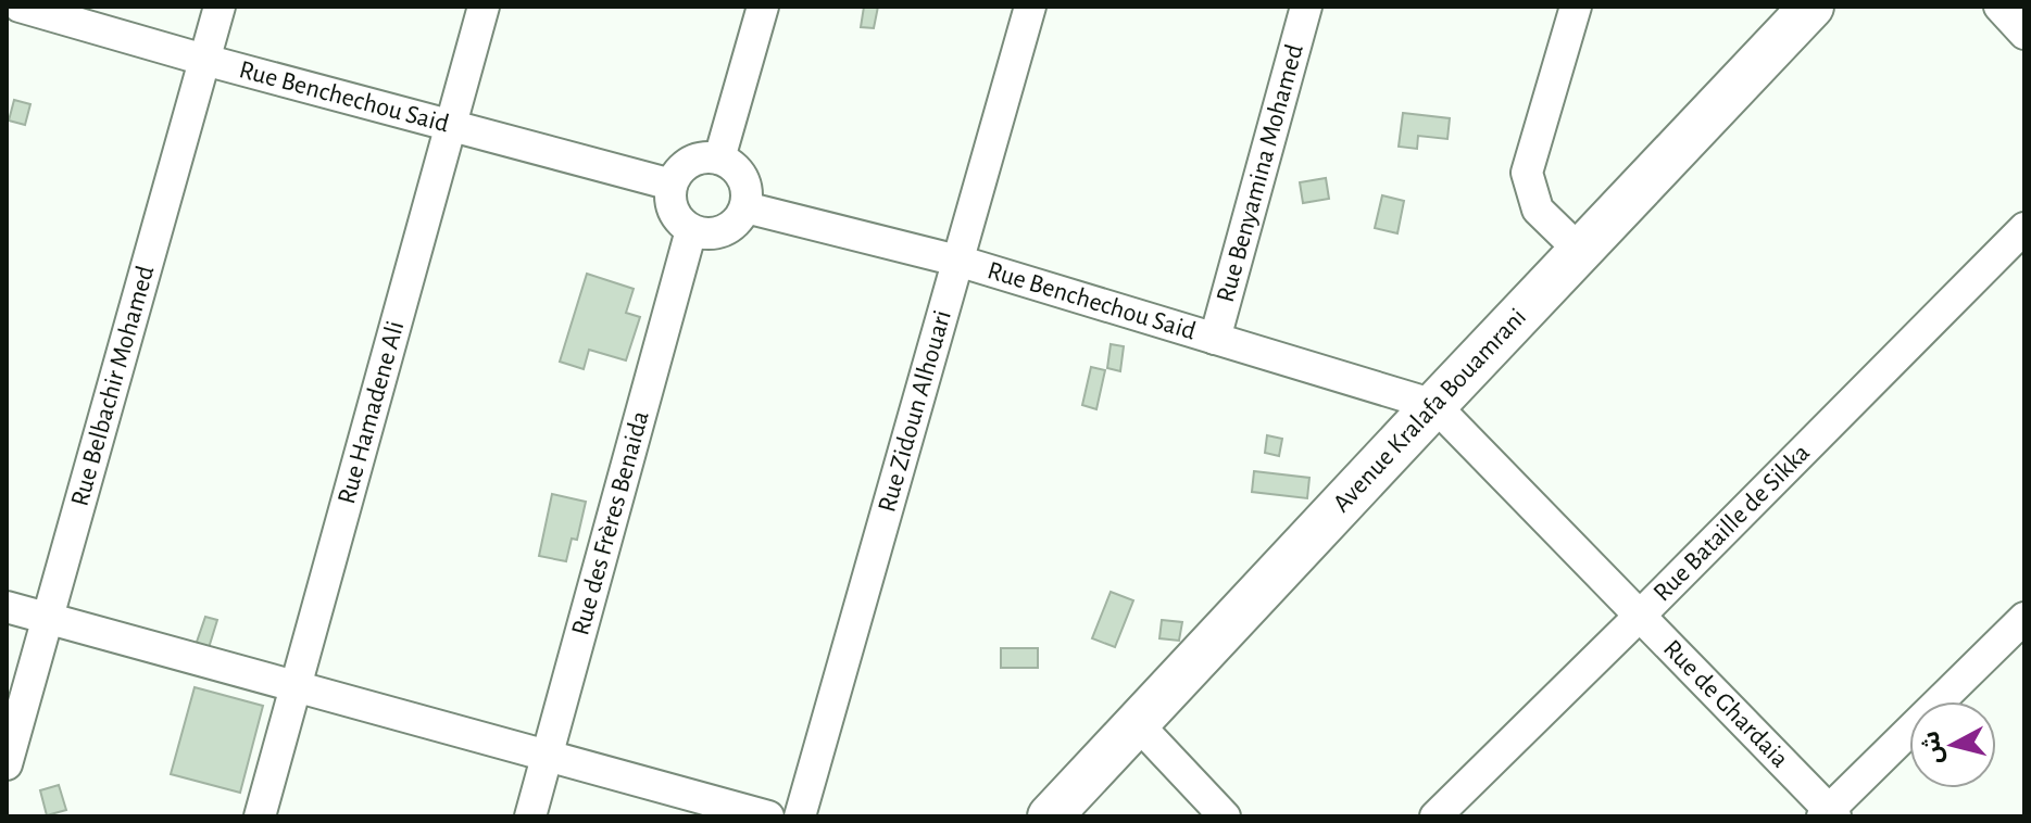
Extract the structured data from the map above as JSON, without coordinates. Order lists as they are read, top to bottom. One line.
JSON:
{"streets":{"street":["Rue Benchechou Said","Rue Benyamina Mohamed","Rue Belbachir Mohamed","Rue Hamadene Ali","Rue Zidoun Alhouari","Avenue Kralafa Bouamrani","Rue des Frères Benaida","Rue Bataille de Sikka","Rue de Ghardaia"]},"crossings":[["Rue Benchechou Said","Rue Benyamina Mohamed"],["Rue Benchechou Said","Rue Belbachir Mohamed"],["Rue Benchechou Said","Rue Hamadene Ali"],["Rue Benchechou Said","Rue Zidoun Alhouari"],["Rue Benchechou Said","Avenue Kralafa Bouamrani"],["Rue Benchechou Said","Rue des Frères Benaida"],["Rue Benchechou Said","Rue de Ghardaia"],["Avenue Kralafa Bouamrani","Rue de Ghardaia"],["Rue Bataille de Sikka","Rue de Ghardaia"]],"north":"left"}
